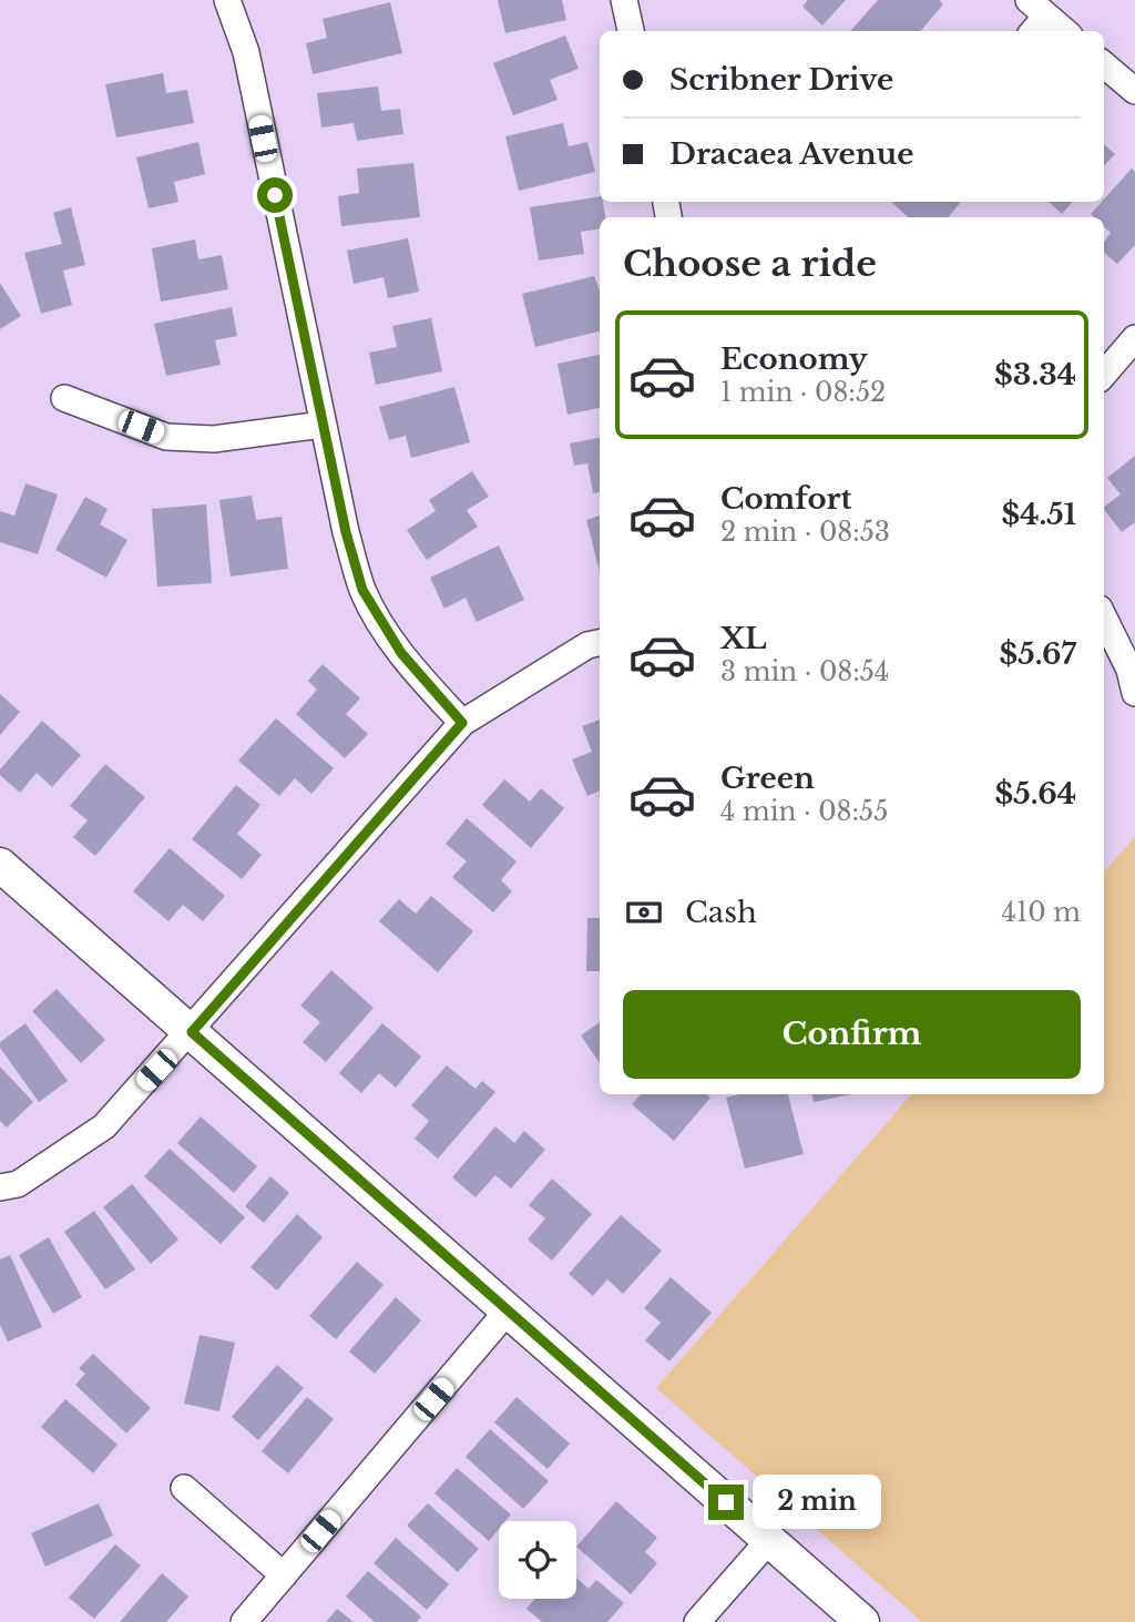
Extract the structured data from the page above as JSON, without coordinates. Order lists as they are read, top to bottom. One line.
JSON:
{"page":{"banner":["Scribner Drive","Dracaea Avenue"],"heading":"Choose a ride","list":[{"name":"Economy","note":"1 min · 08:52","value":"$3.34"},{"name":"Comfort","note":"2 min · 08:53","value":"$4.51"},{"name":"XL","note":"3 min · 08:54","value":"$5.67"},{"name":"Green","note":"4 min · 08:55","value":"$5.64"}],"pay":["Cash","410 m"],"buttons":"Confirm","bubble":"2 min"}}
